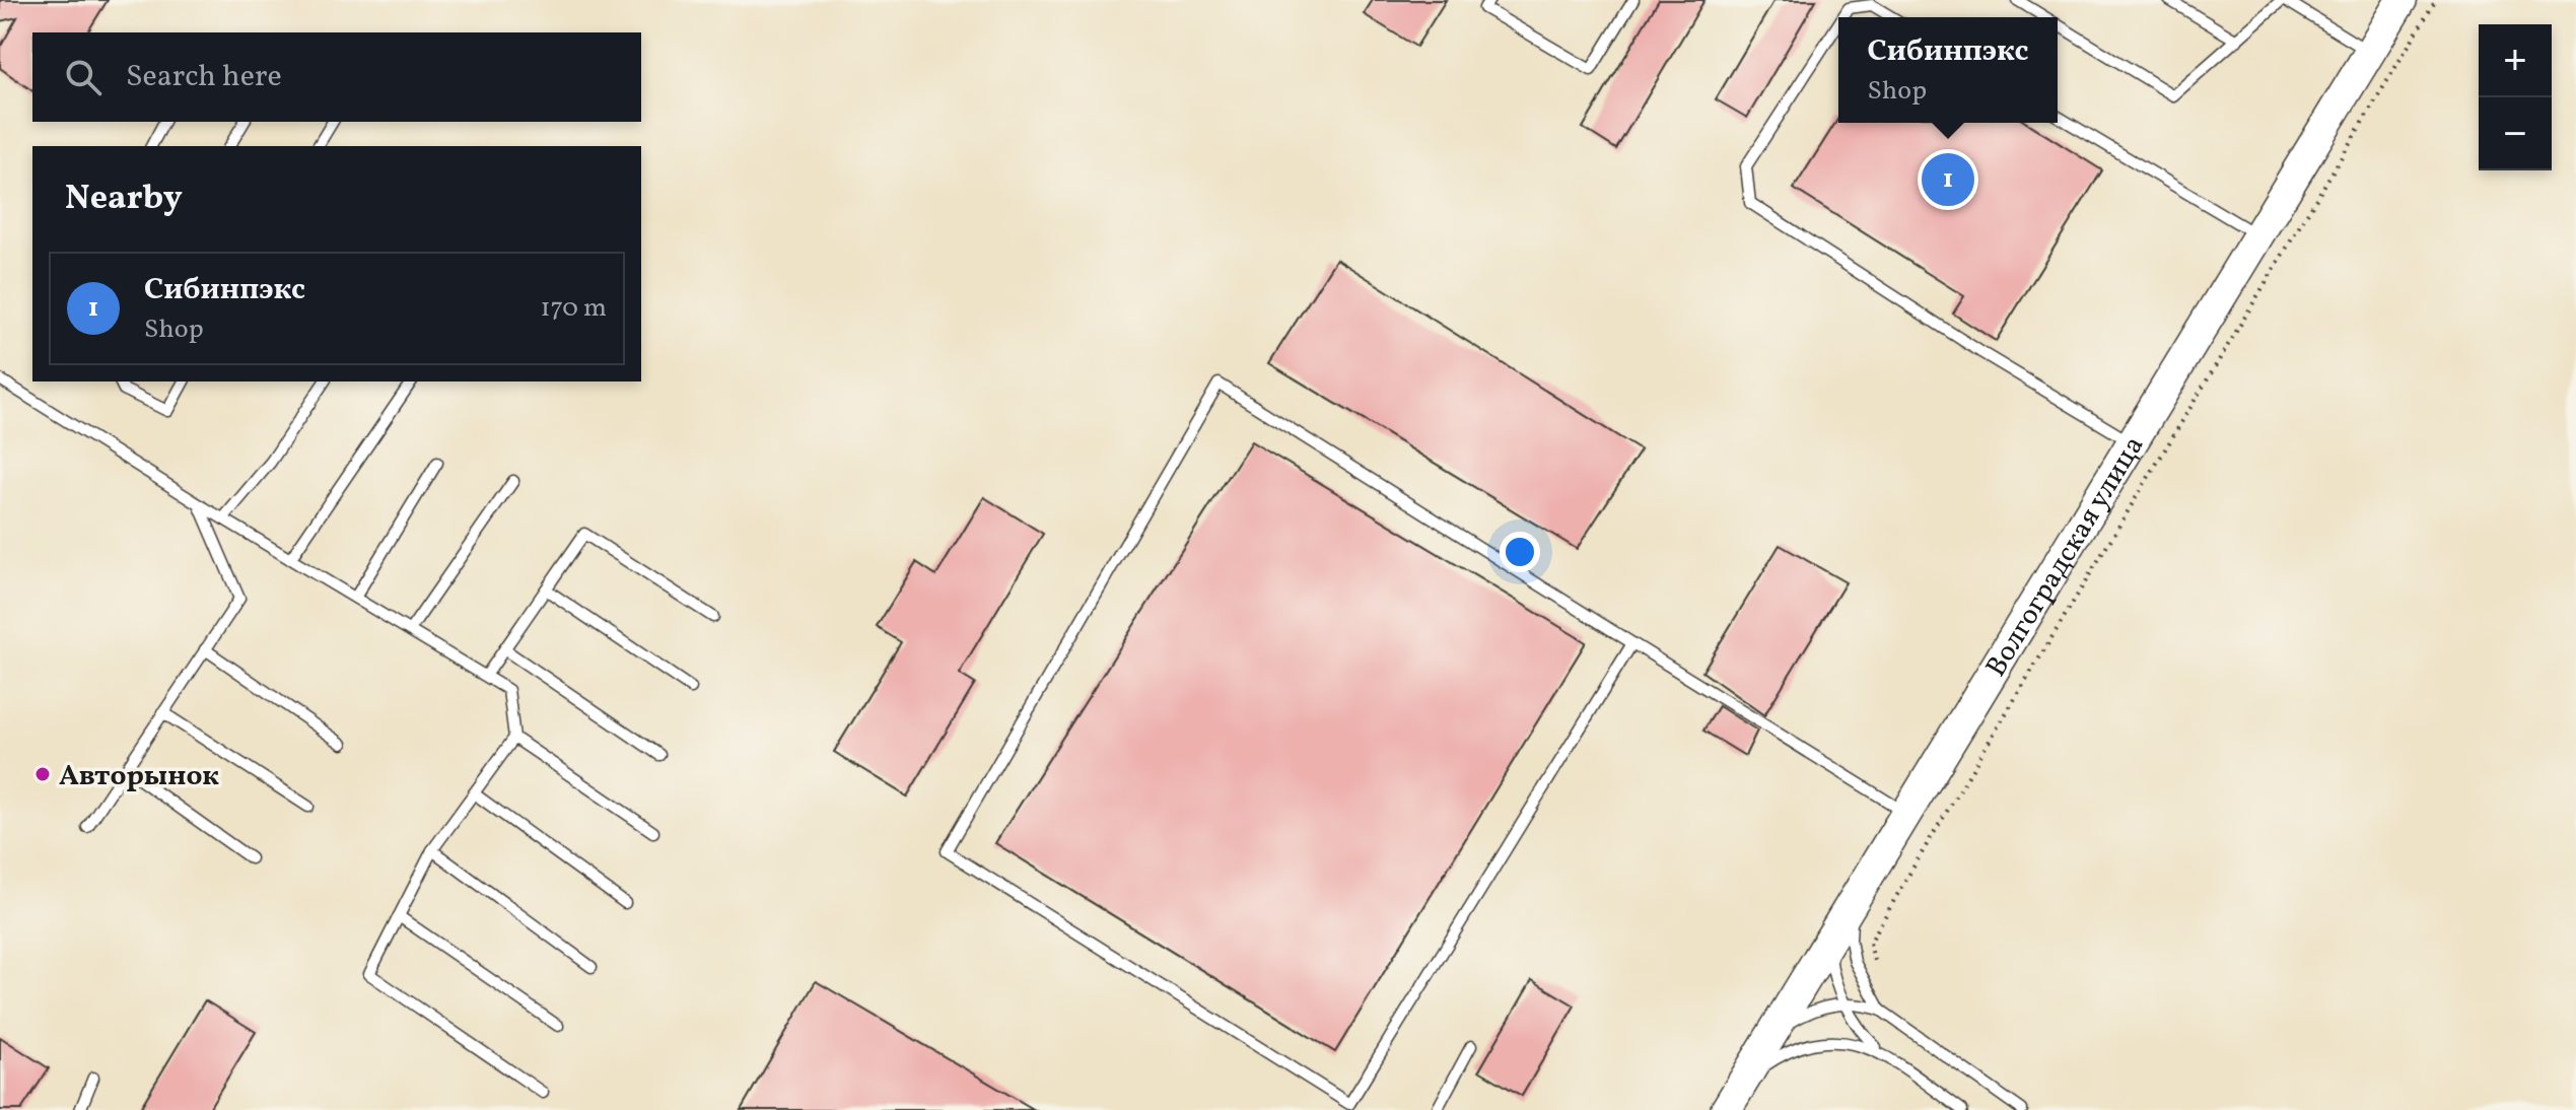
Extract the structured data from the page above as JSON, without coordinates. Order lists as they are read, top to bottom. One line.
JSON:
{"streets":{"main road":["Волгоградская улица"]},"places":["Авторынок"],"page":{"popup":["Сибинпэкс","Shop"],"map_buttons":["+","−"],"search":"Search here","heading":"Nearby","pins":"1","list":[{"mark":"1","name":"Сибинпэкс","note":"Shop","value":"170 m"}]}}
